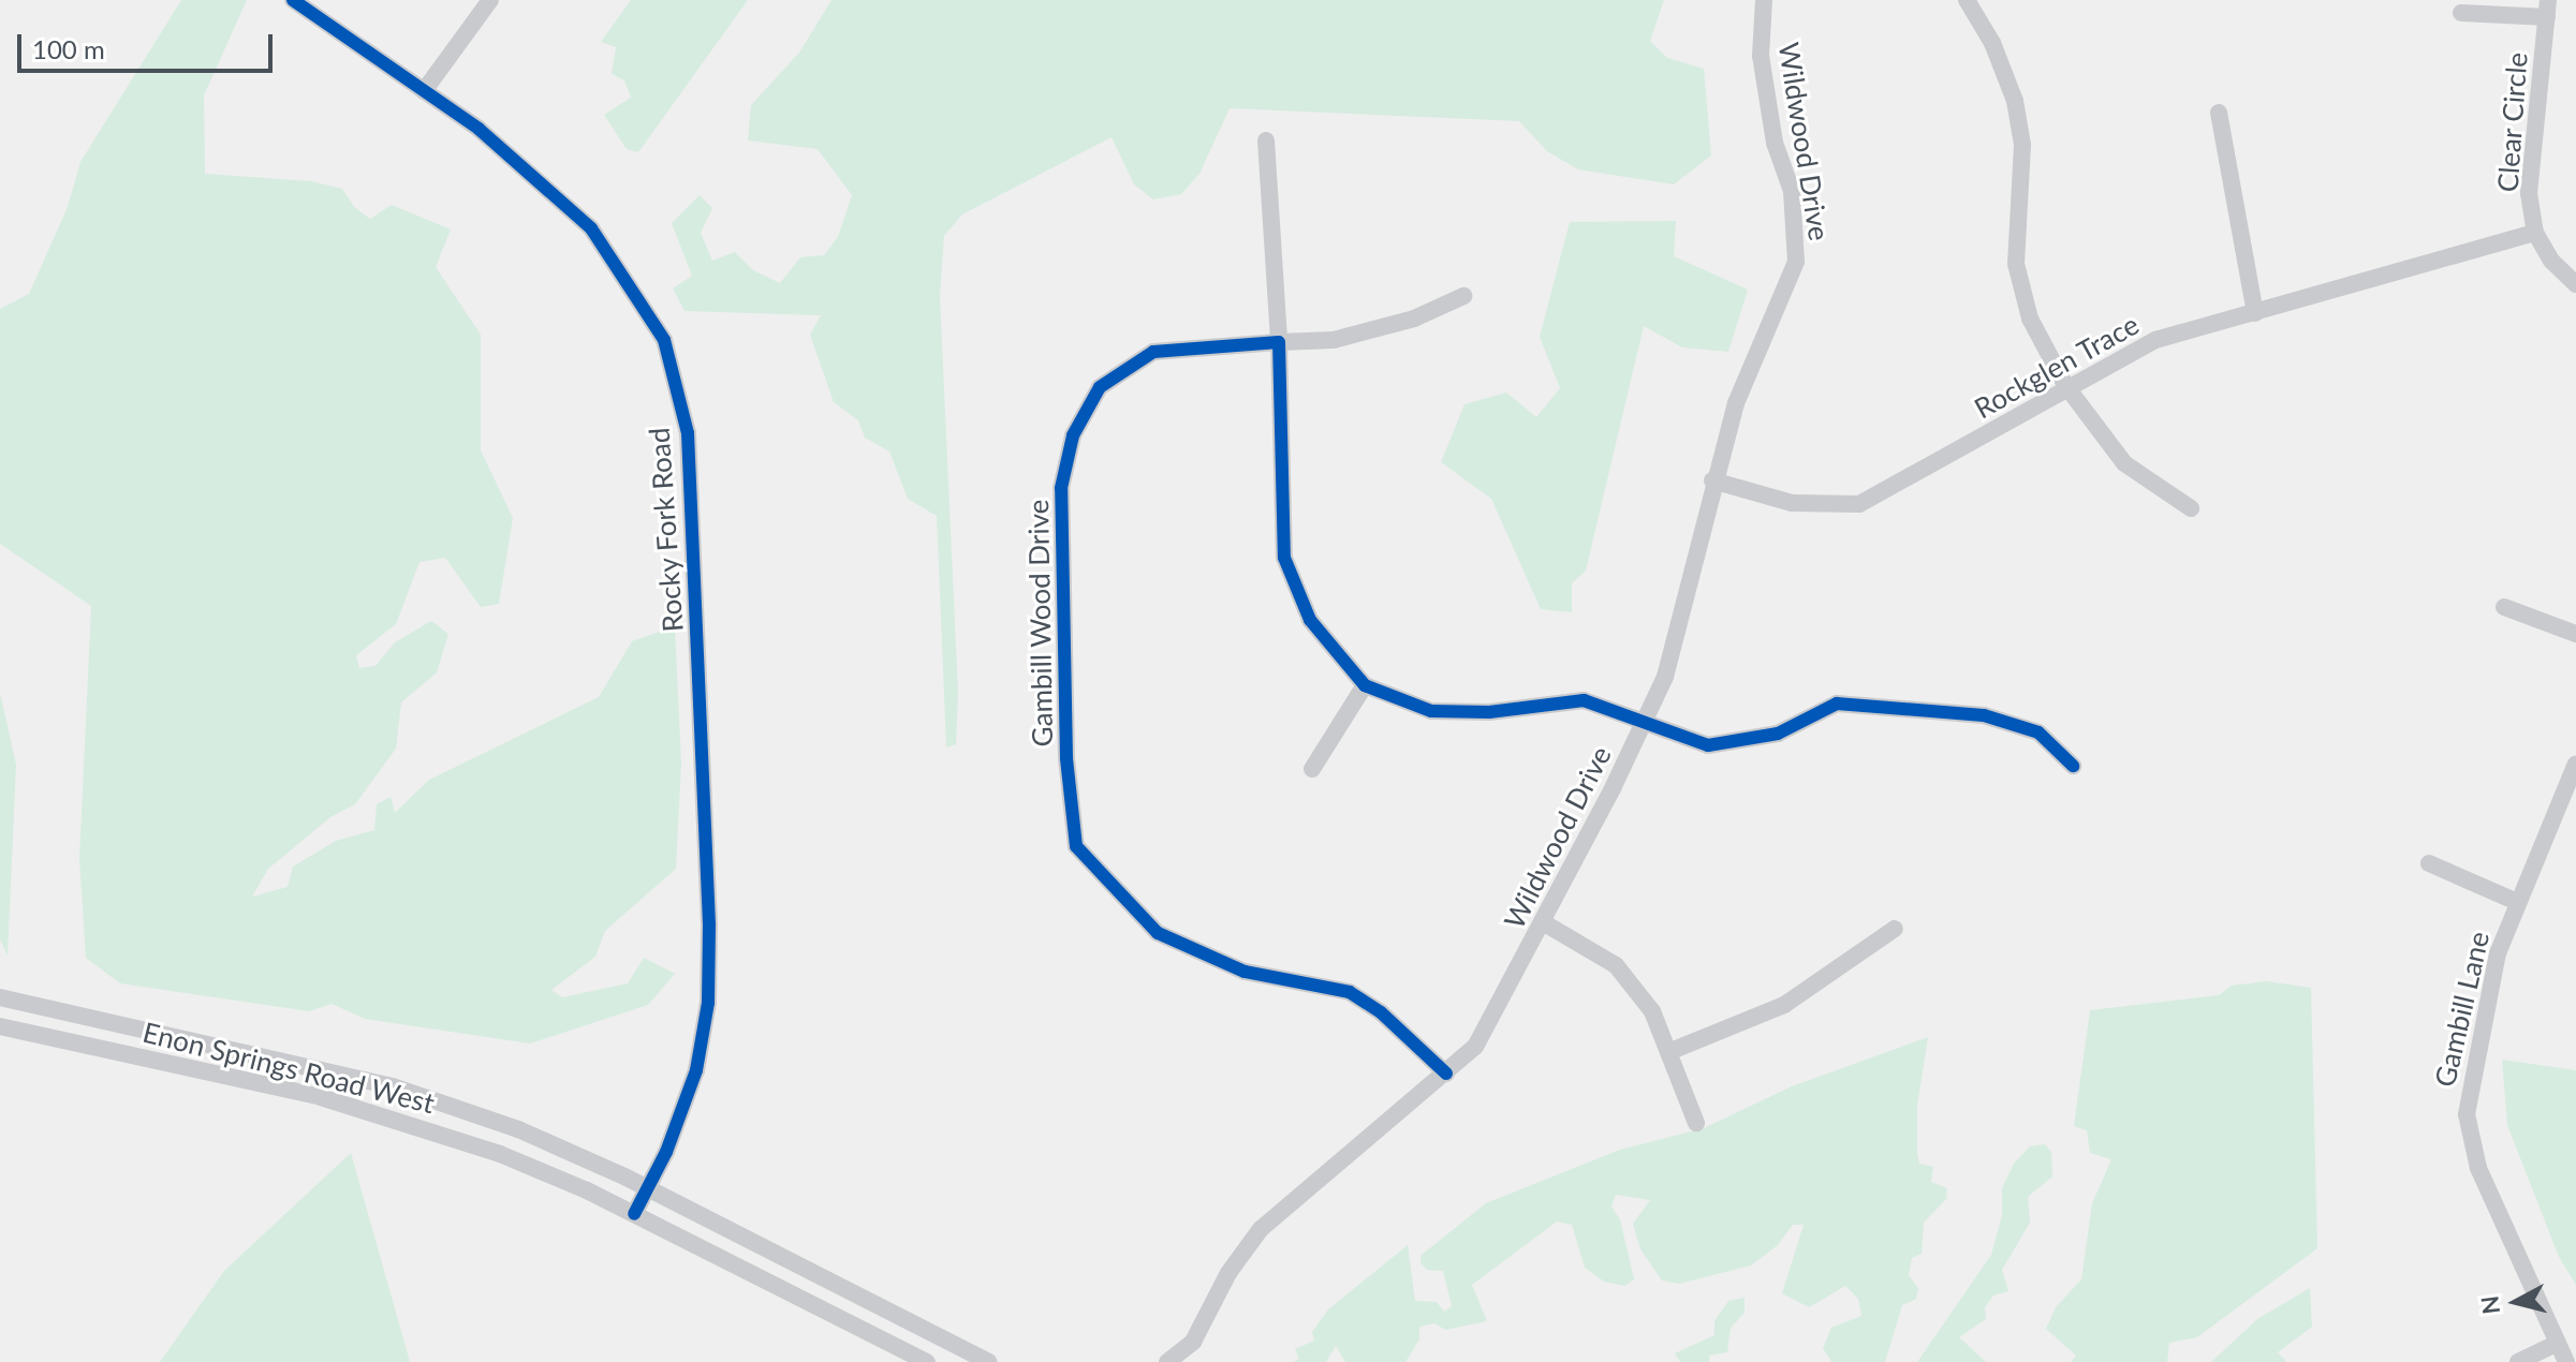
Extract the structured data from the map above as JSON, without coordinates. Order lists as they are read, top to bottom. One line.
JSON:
{"streets":{"street":["Clear Circle","Wildwood Drive","Rockglen Trace","Rocky Fork Road","Gambill Wood Drive","Gambill Lane","Enon Springs Road West"]},"crossings":[["Clear Circle","Rockglen Trace"],["Wildwood Drive","Rockglen Trace"],["Wildwood Drive","Gambill Wood Drive"],["Rocky Fork Road","Enon Springs Road West"]],"scale_bar":"100 m","north":"left"}
